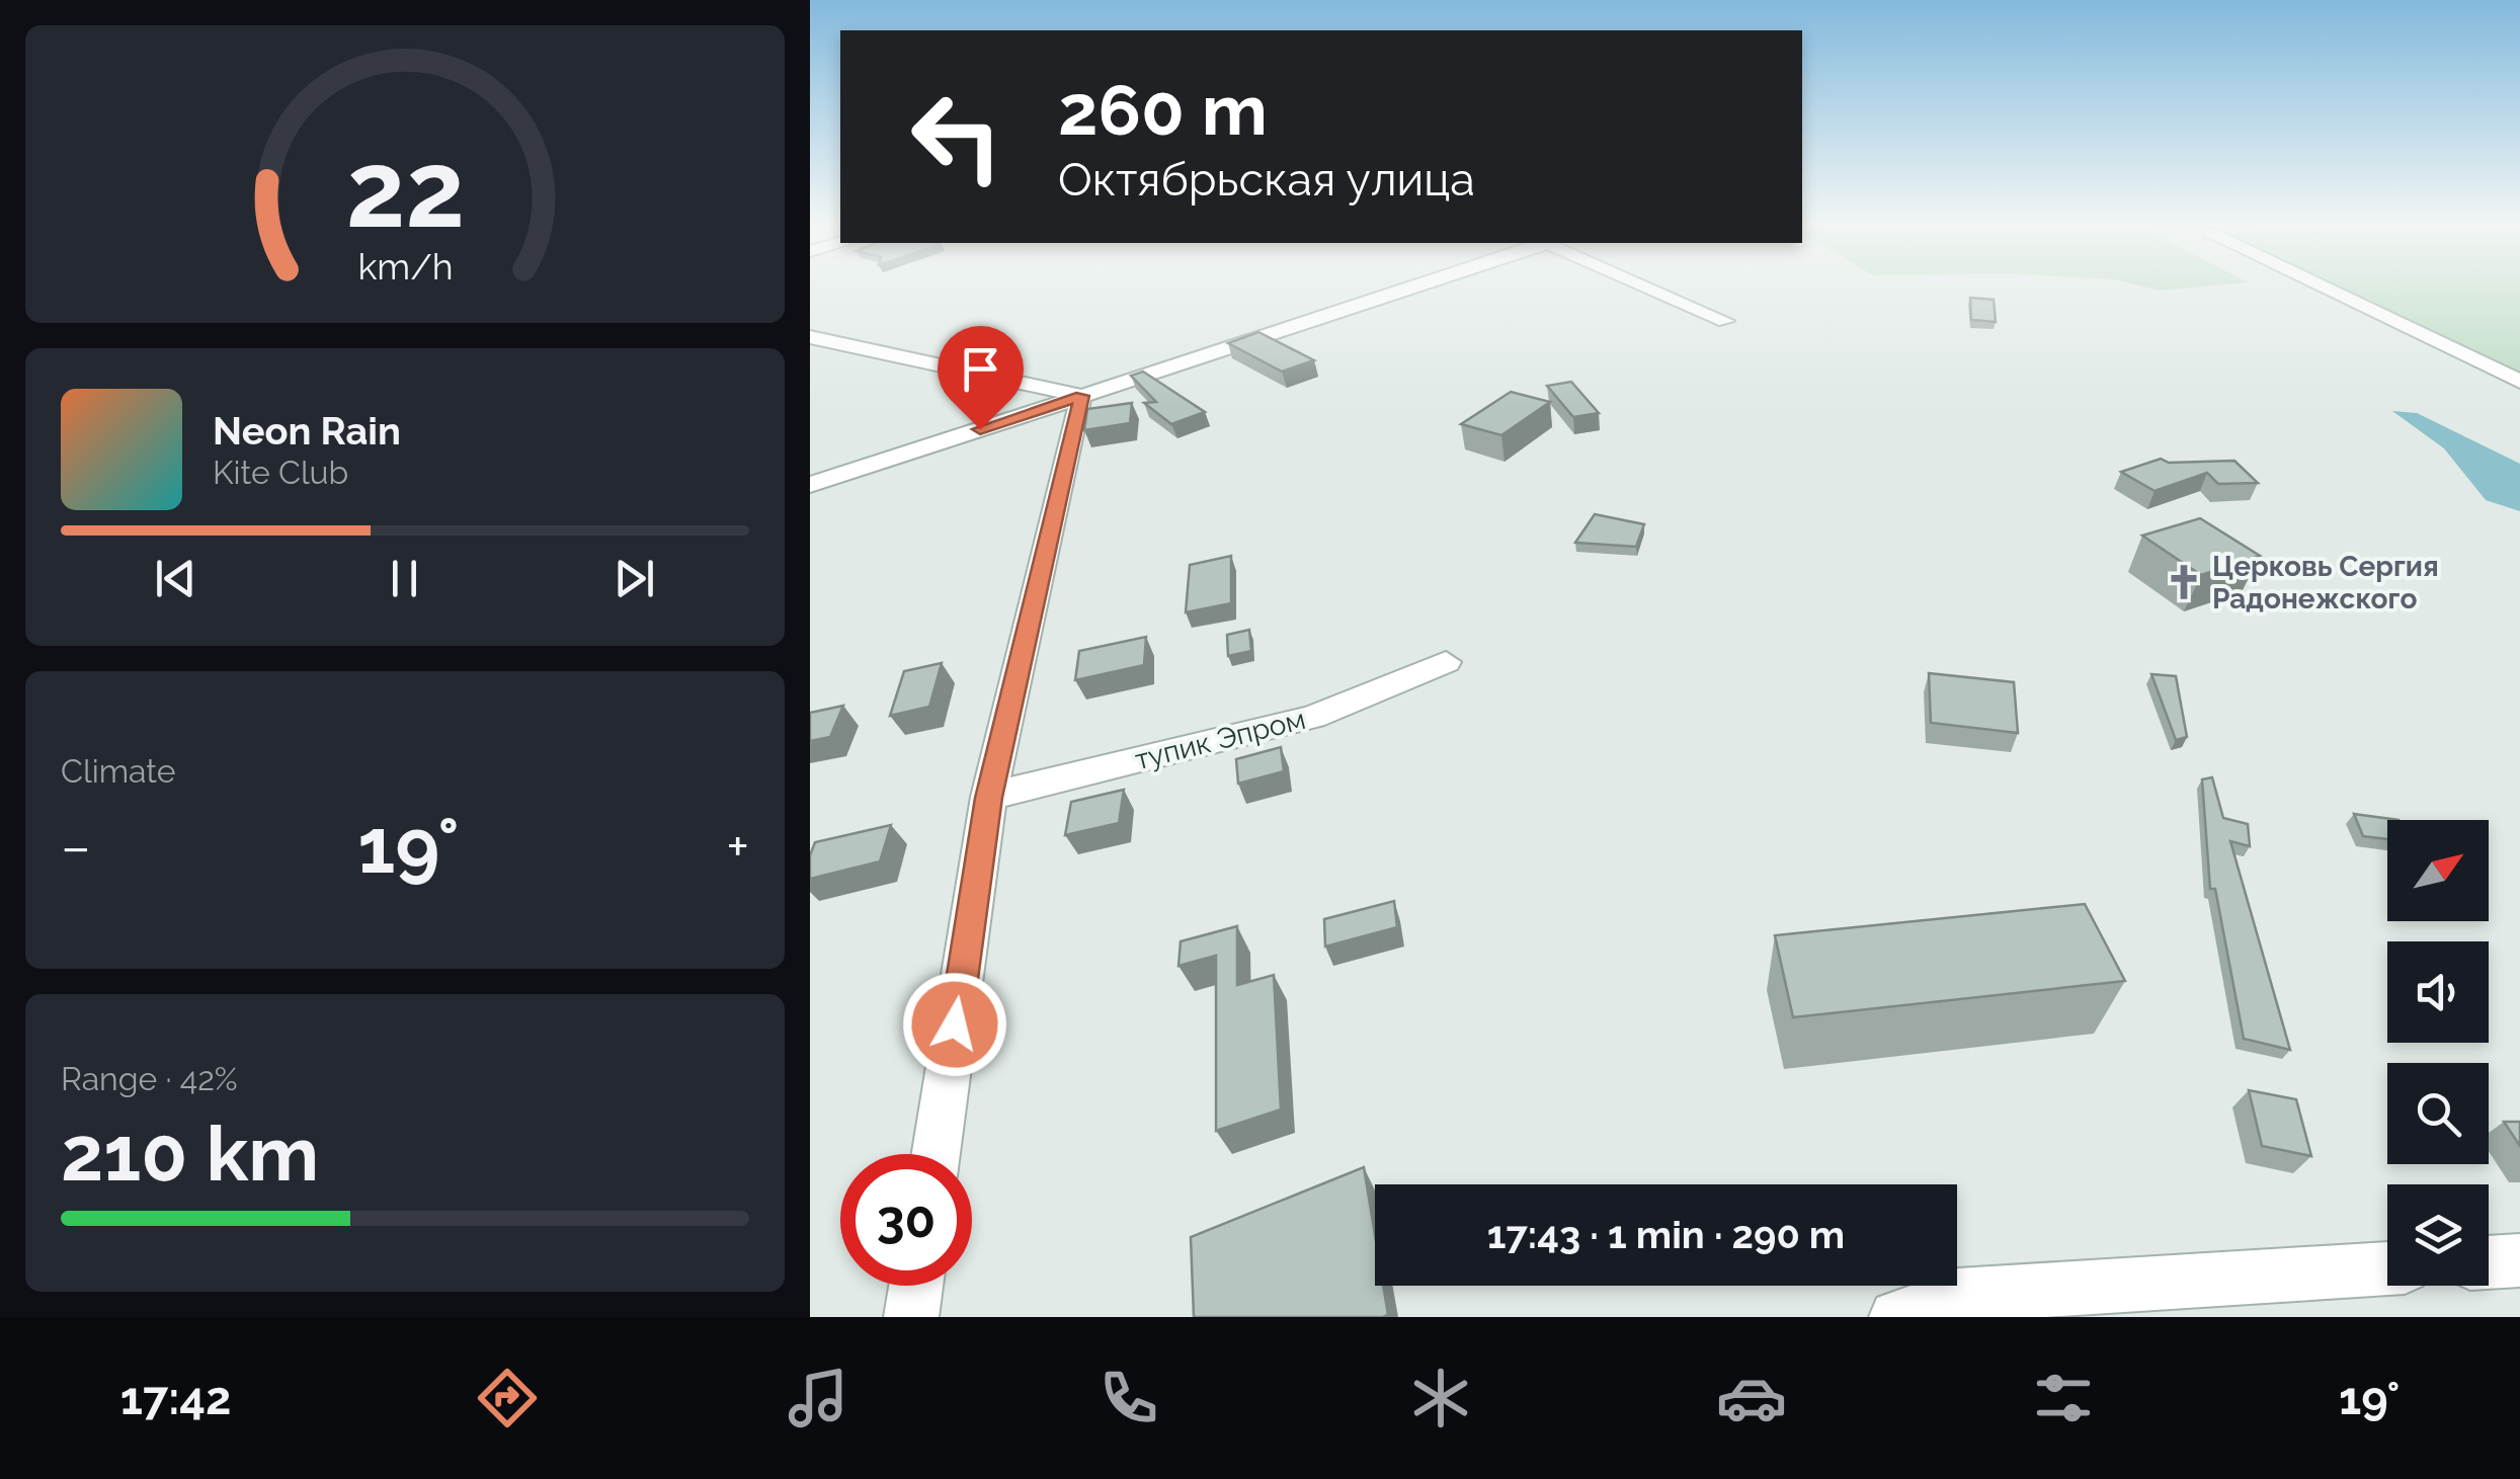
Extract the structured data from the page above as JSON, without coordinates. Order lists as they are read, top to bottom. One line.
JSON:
{"streets":{"street":["тупик Эпром"]},"places":{"church":["Церковь Сергия Радонежского"]},"north":"top right","page":{"turn":["260 m","Октябрьская улица"],"song":["Neon Rain","Kite Club"],"tile":["Climate",["Range · 42%","210 km"]],"heat":["−","19°","+"],"limit":"30","trip":"17:43 · 1 min · 290 m","tabs":["17:42","19°"],"gauge":["22","km/h"]}}
